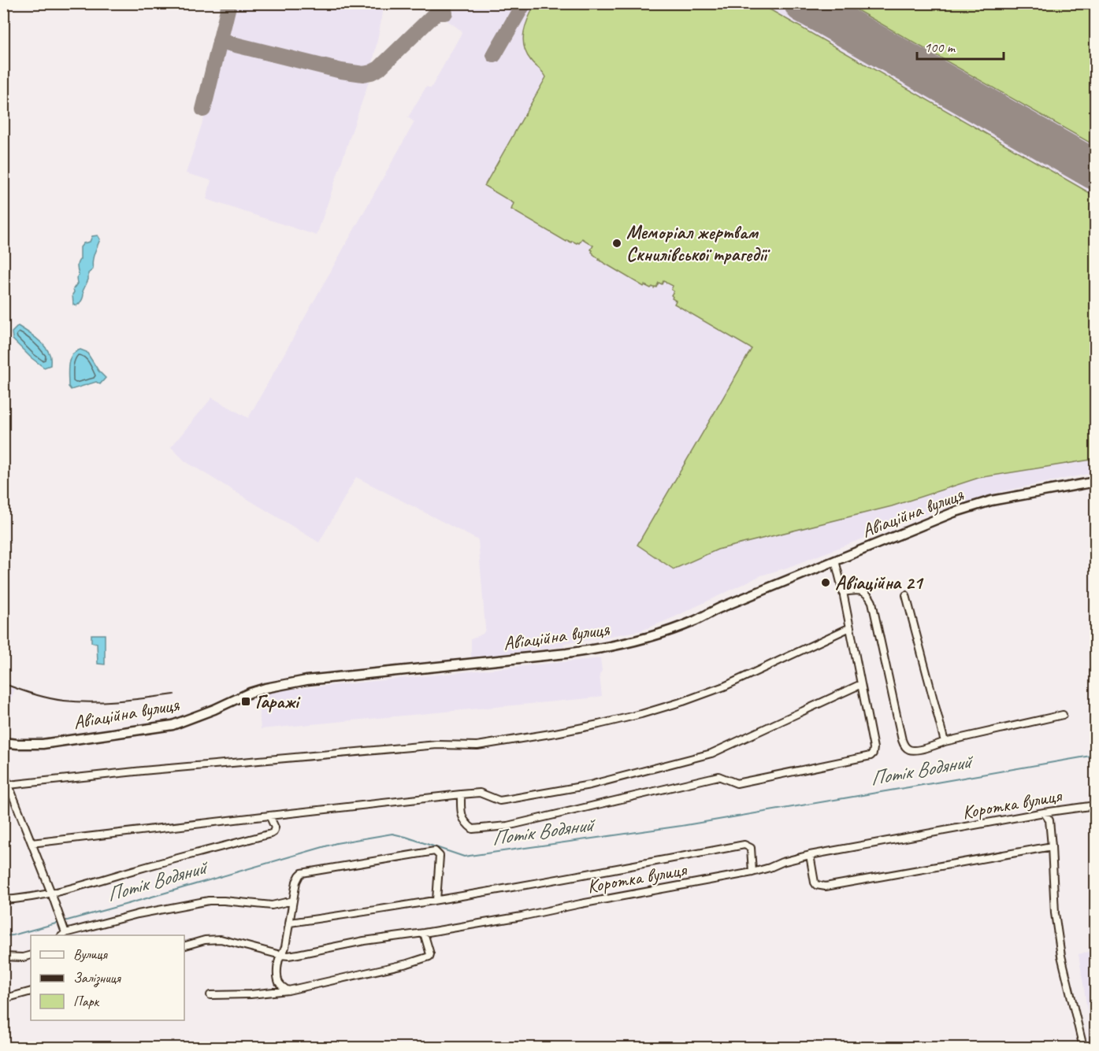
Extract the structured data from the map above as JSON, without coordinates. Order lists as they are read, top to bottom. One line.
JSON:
{"streets":{"street":["Авіаційна вулиця","Коротка вулиця"]},"water":["Потік Водяний"],"places":{"other":["Меморіал жертвам Скнилівської трагедії","Авіаційна 21"],"transit":["Гаражі"]},"legend":["Вулиця","Залізниця","Парк"],"scale_bar":"100 m"}
